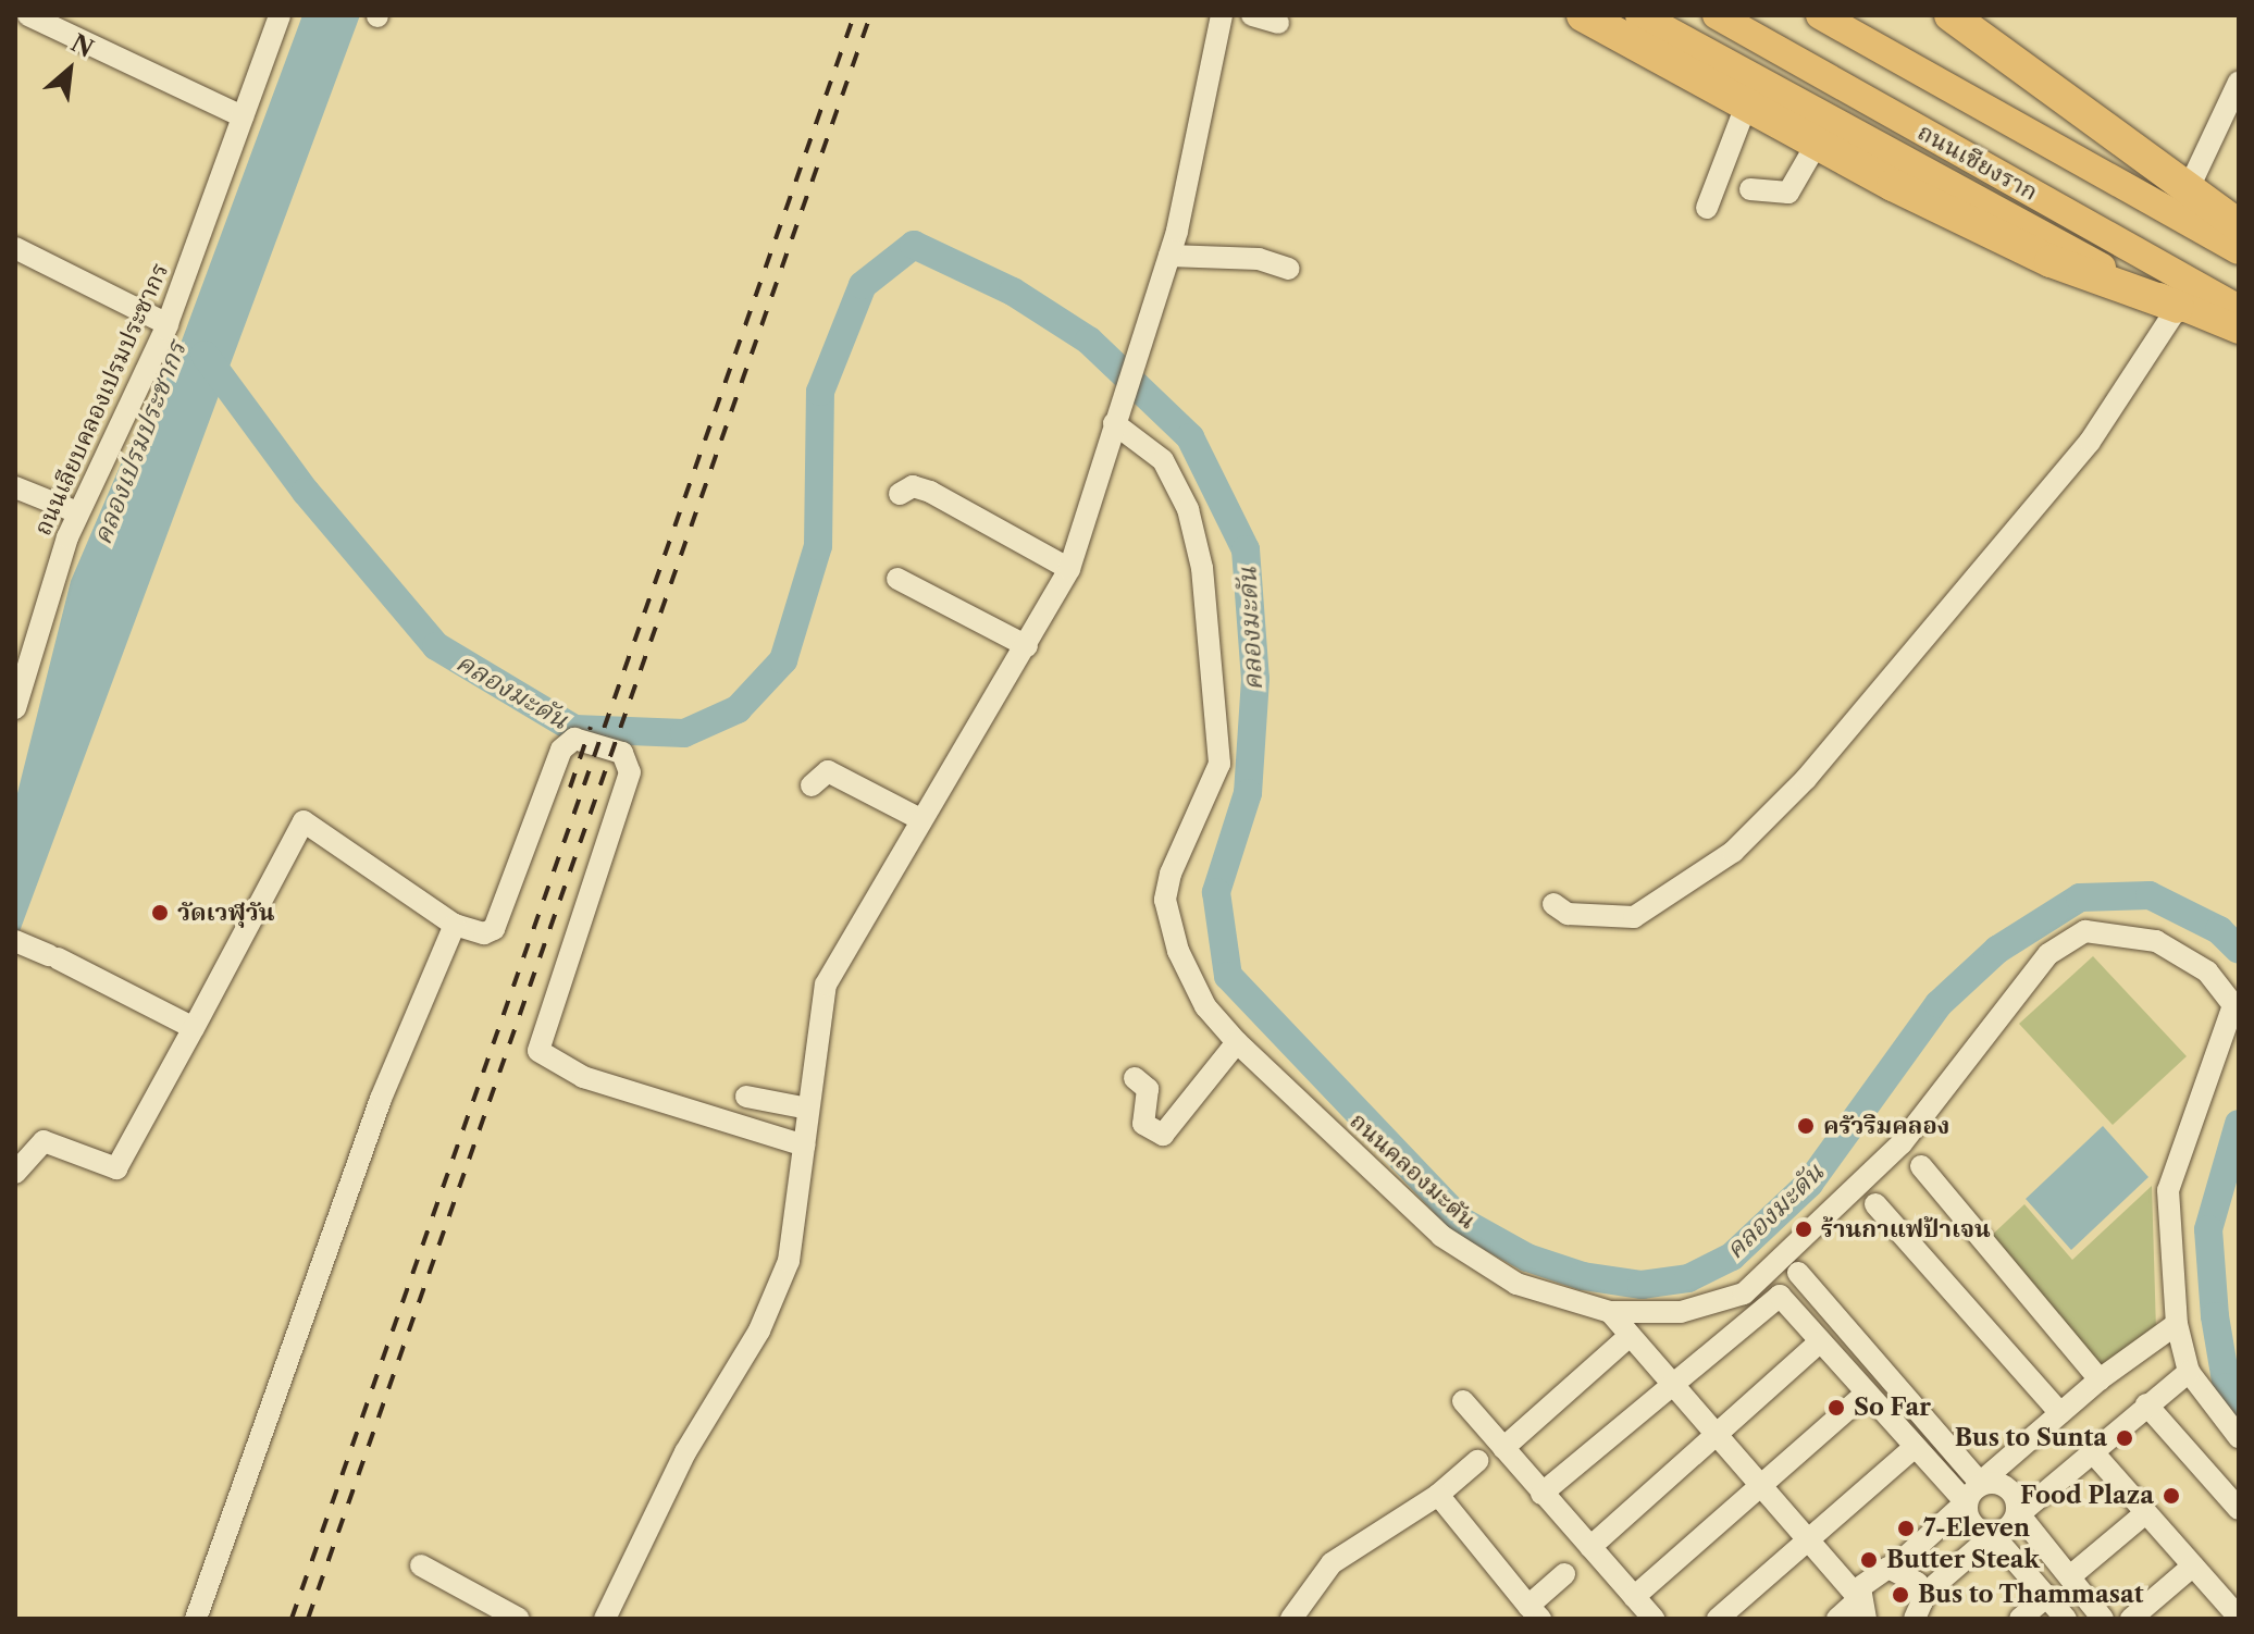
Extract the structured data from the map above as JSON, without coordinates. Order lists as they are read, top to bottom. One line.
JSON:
{"streets":{"main road":["ถนนเชียงราก"],"street":["ถนนเลียบคลองเปรมประชากร","ถนนคลองมะดัน"]},"water":["คลองเปรมประชากร","คลองมะดัน"],"places":["วัดเวฬุวัน","ครัวริมคลอง","ร้านกาแฟป้าเจน","So Far","Bus to Sunta","Food Plaza","7-Eleven","Butter Steak","Bus to Thammasat"],"north":"top right"}
